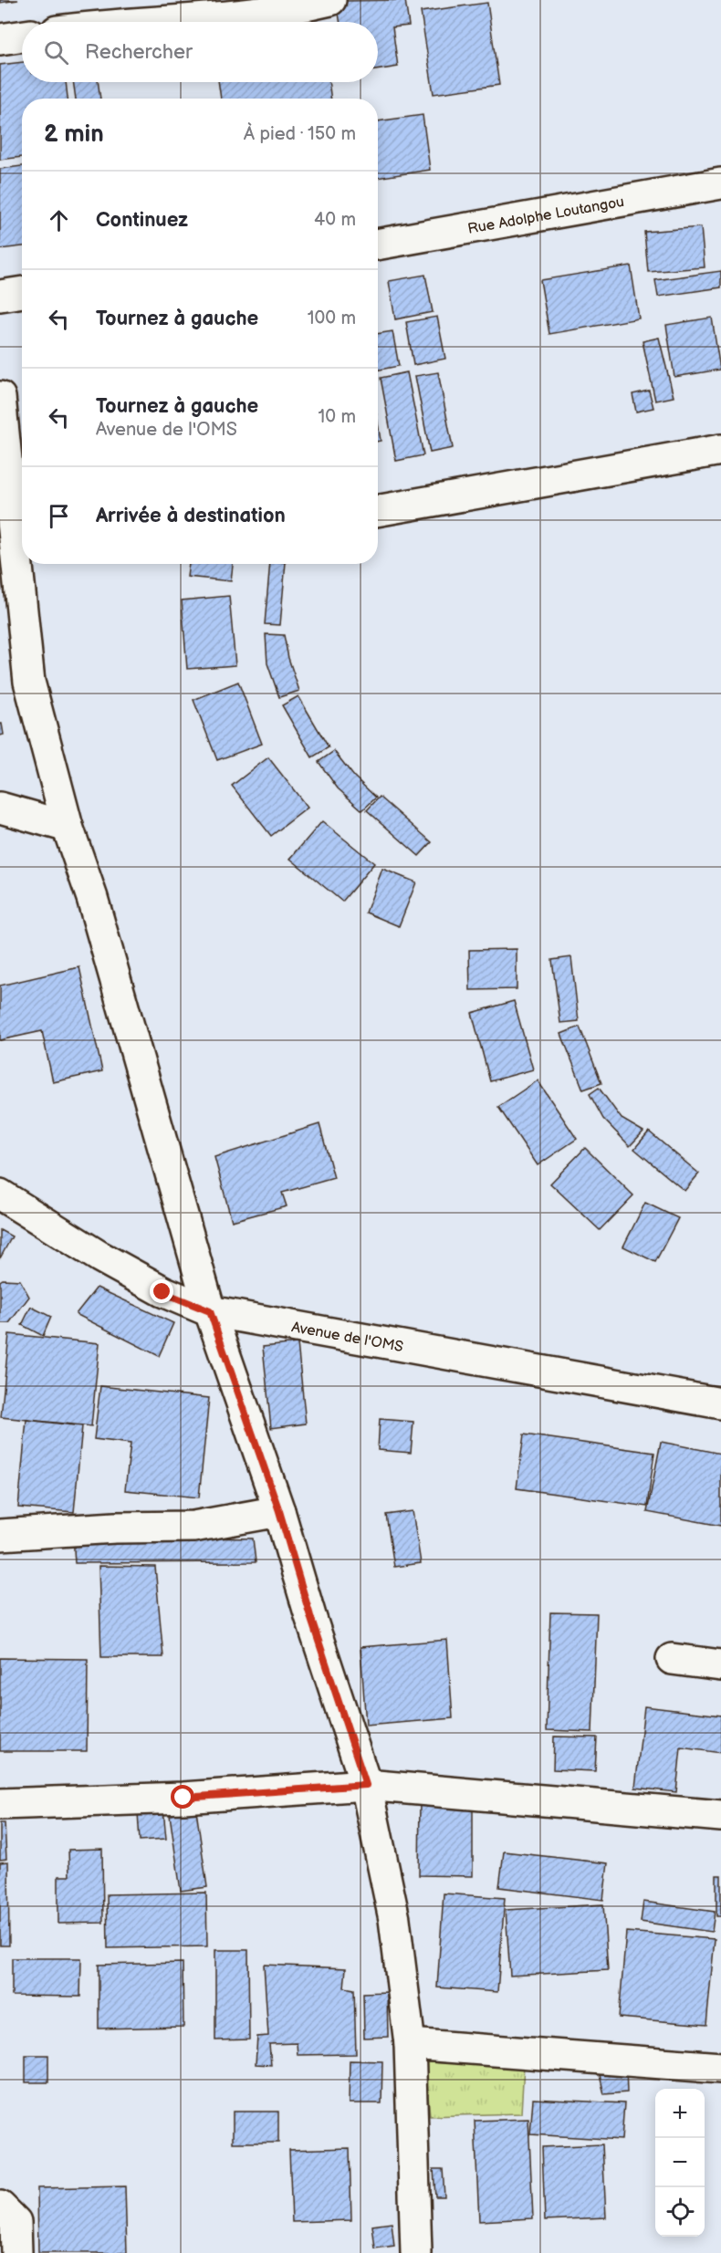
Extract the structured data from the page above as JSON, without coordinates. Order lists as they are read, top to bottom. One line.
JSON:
{"streets":{"street":["Rue Adolphe Loutangou","Avenue de l'OMS"]},"page":{"search":"Rechercher","heading":["2 min","À pied · 150 m"],"list":[["Continuez","40 m"],["Tournez à gauche","100 m"],["Tournez à gauche","Avenue de l'OMS","10 m"],"Arrivée à destination"],"map_buttons":["+","−"]}}
